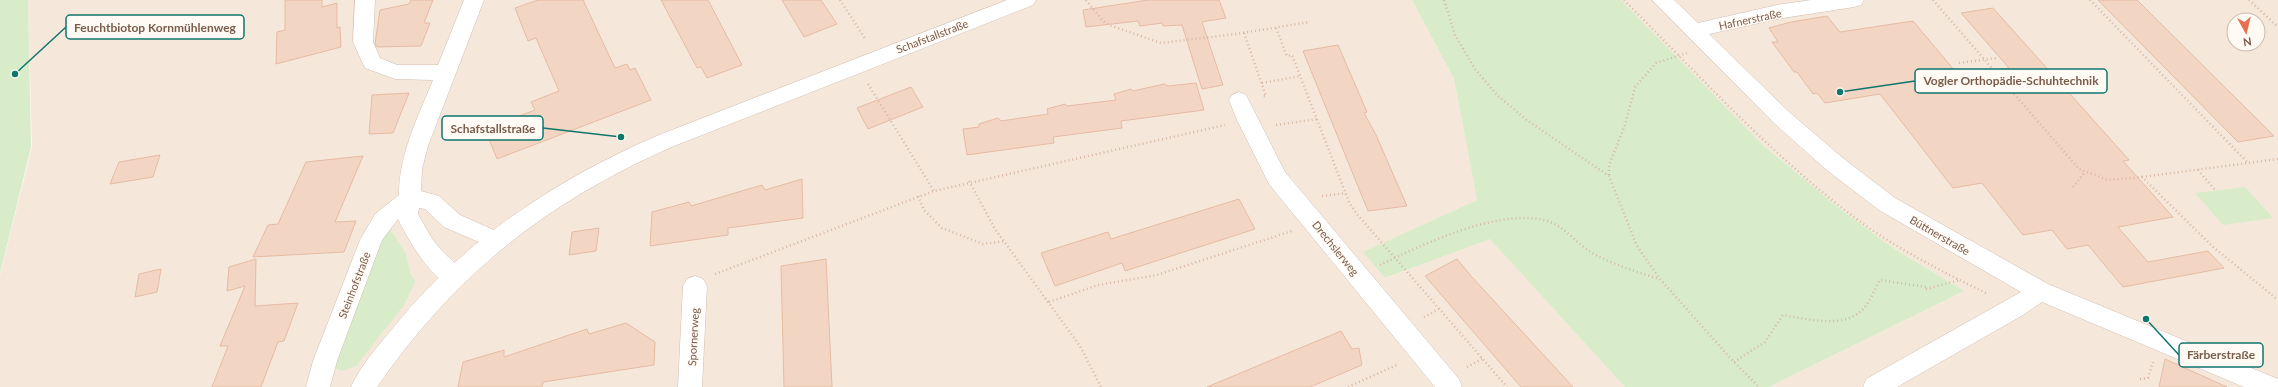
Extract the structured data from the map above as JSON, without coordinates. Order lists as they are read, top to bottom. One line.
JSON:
{"streets":{"street":["Hafnerstraße","Schafstallstraße","Büttnerstraße","Drechslerweg","Steinhofstraße","Spornerweg"]},"crossings":[["Hafnerstraße","Büttnerstraße"]],"places":["Feuchtbiotop Kornmühlenweg","Vogler Orthopädie-Schuhtechnik","Schafstallstraße","Färberstraße"],"north":"bottom"}
